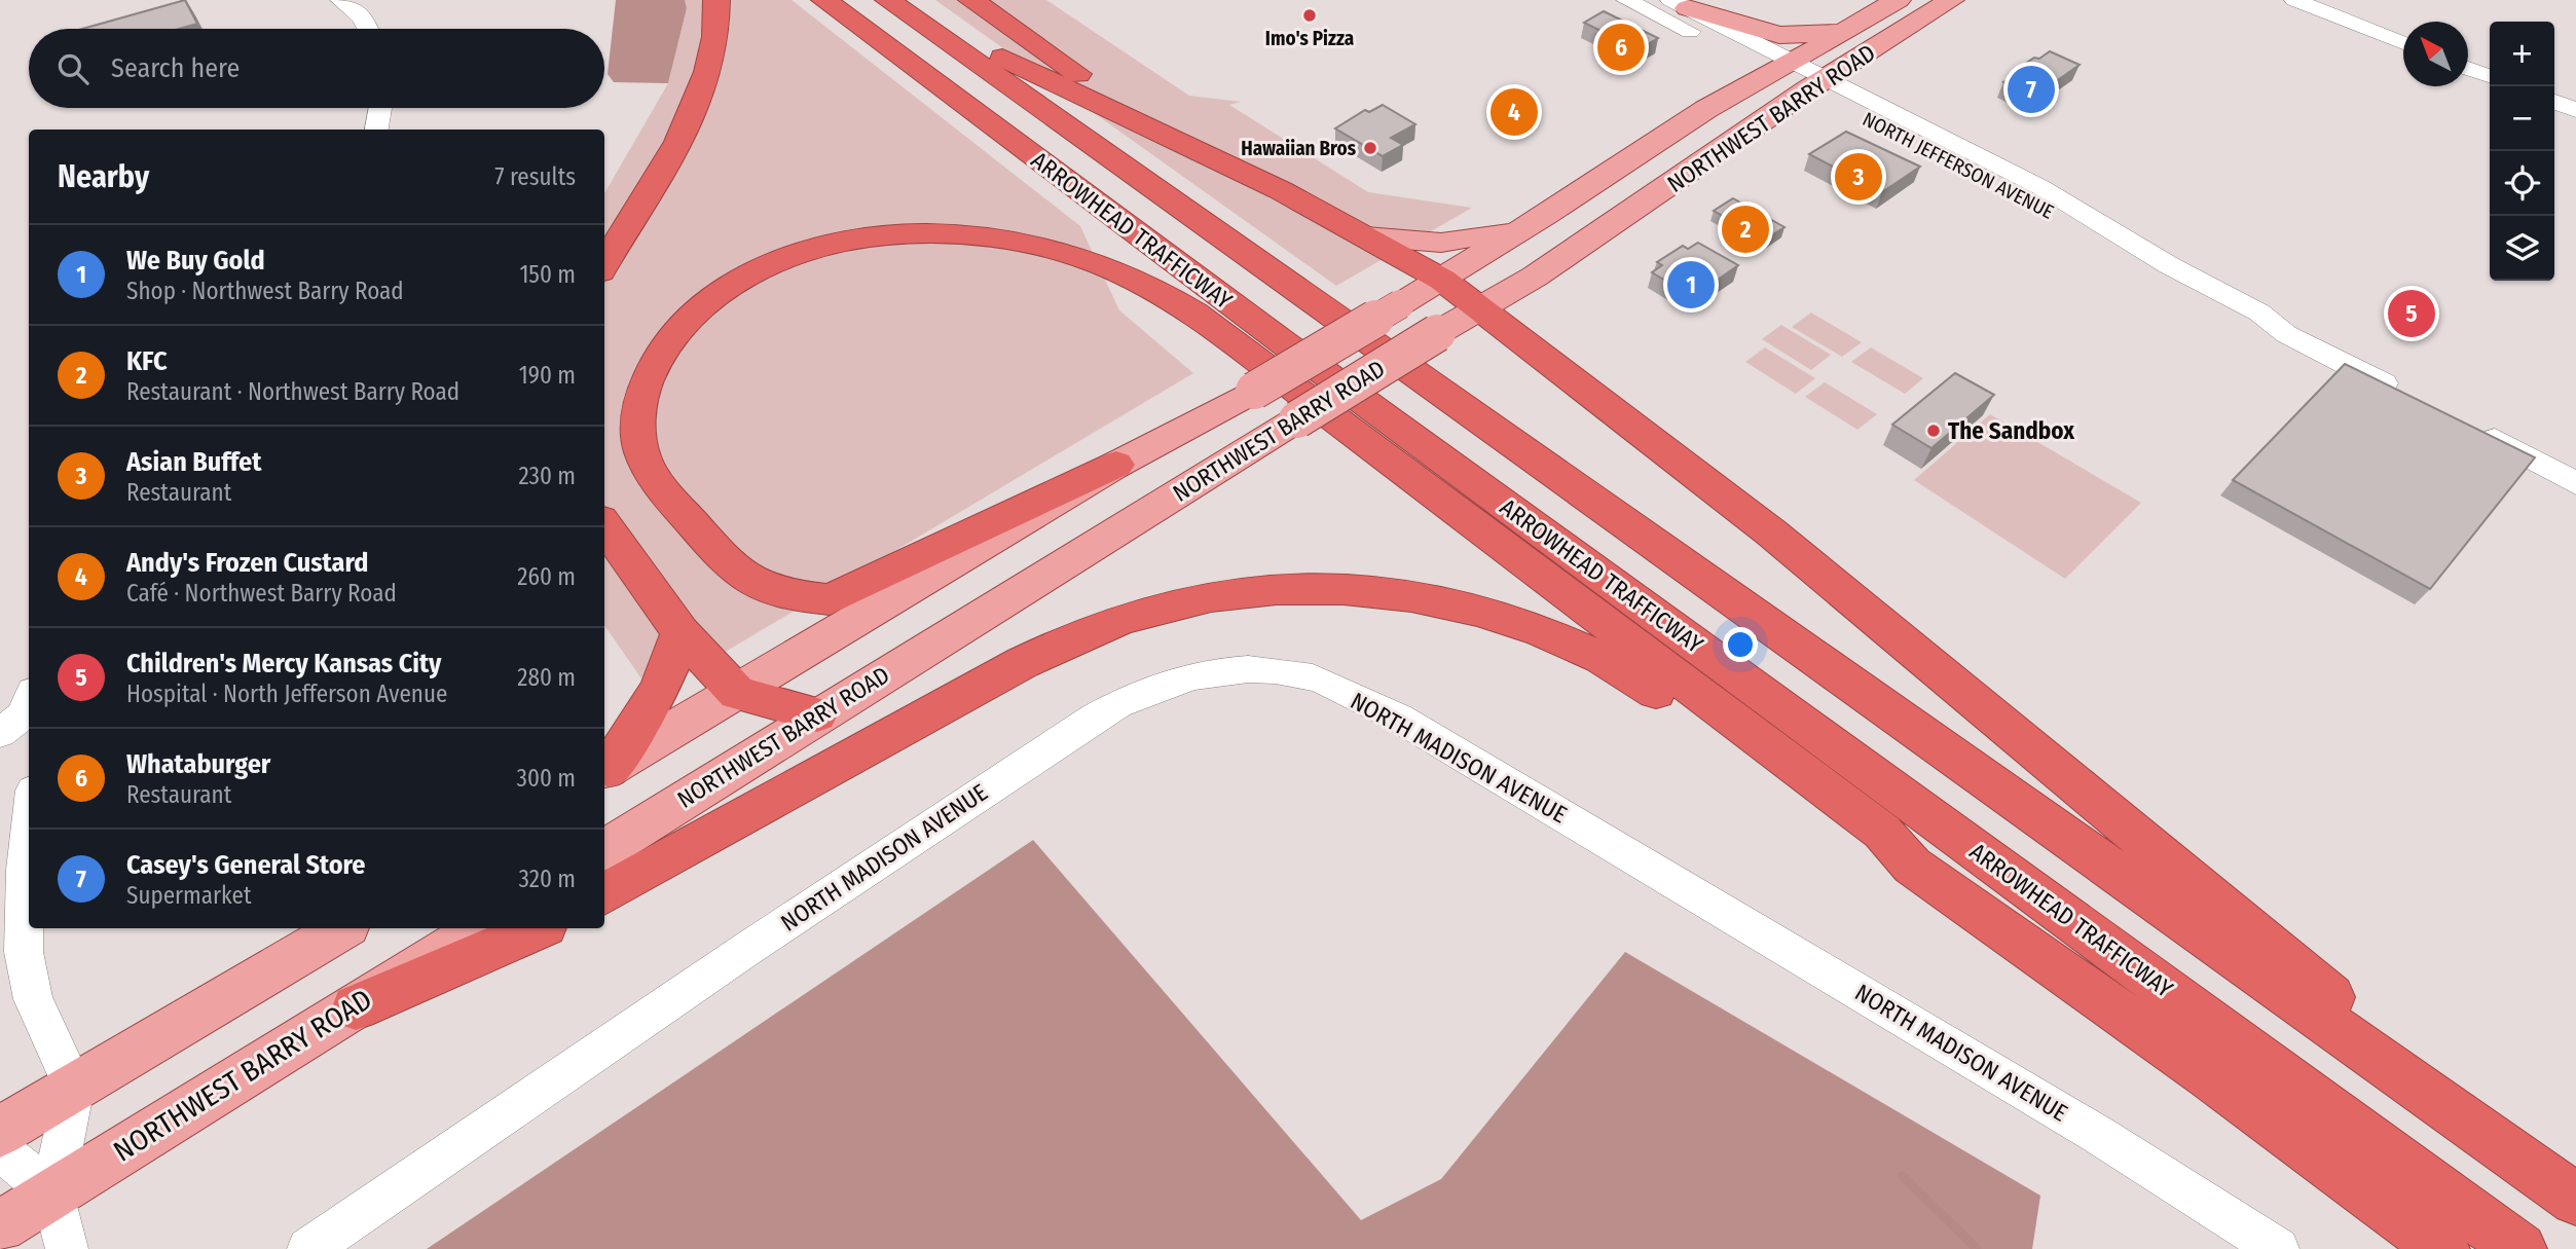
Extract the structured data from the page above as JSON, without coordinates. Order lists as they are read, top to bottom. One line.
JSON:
{"streets":{"highway":["ARROWHEAD TRAFFICWAY"],"main road":["NORTHWEST BARRY ROAD"],"street":["NORTH JEFFERSON AVENUE","NORTH MADISON AVENUE"]},"crossings":[["NORTHWEST BARRY ROAD","NORTH JEFFERSON AVENUE"]],"places":["Imo's Pizza","Hawaiian Bros","The Sandbox"],"north":"top left","page":{"pins":["6","7","4","3","2","1","5"],"map_buttons":["+","−"],"search":"Search here","heading":["Nearby","7 results"],"list":[{"mark":"1","name":"We Buy Gold","note":"Shop · Northwest Barry Road","value":"150 m"},{"mark":"2","name":"KFC","note":"Restaurant · Northwest Barry Road","value":"190 m"},{"mark":"3","name":"Asian Buffet","note":"Restaurant","value":"230 m"},{"mark":"4","name":"Andy's Frozen Custard","note":"Café · Northwest Barry Road","value":"260 m"},{"mark":"5","name":"Children's Mercy Kansas City","note":"Hospital · North Jefferson Avenue","value":"280 m"},{"mark":"6","name":"Whataburger","note":"Restaurant","value":"300 m"},{"mark":"7","name":"Casey's General Store","note":"Supermarket","value":"320 m"}]}}
